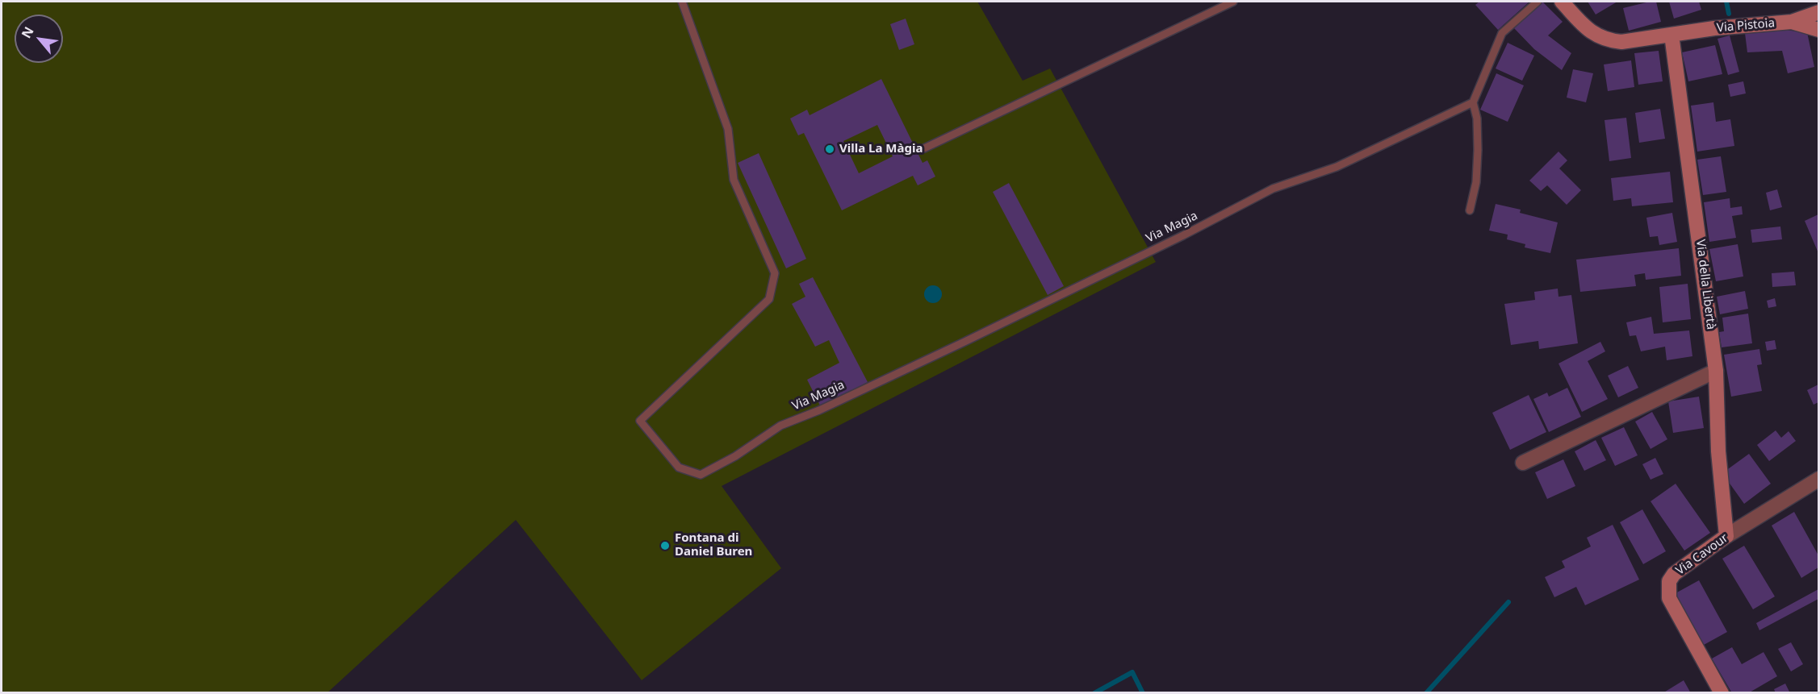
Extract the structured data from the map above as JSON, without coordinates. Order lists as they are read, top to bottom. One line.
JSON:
{"streets":{"street":["Via Pistoia","Via della Libertà","Via Cavour"],"lane":["Via Magia"]},"crossings":[["Via Pistoia","Via della Libertà"],["Via della Libertà","Via Cavour"]],"places":["Villa La Màgia","Fontana di Daniel Buren"],"north":"top left"}
